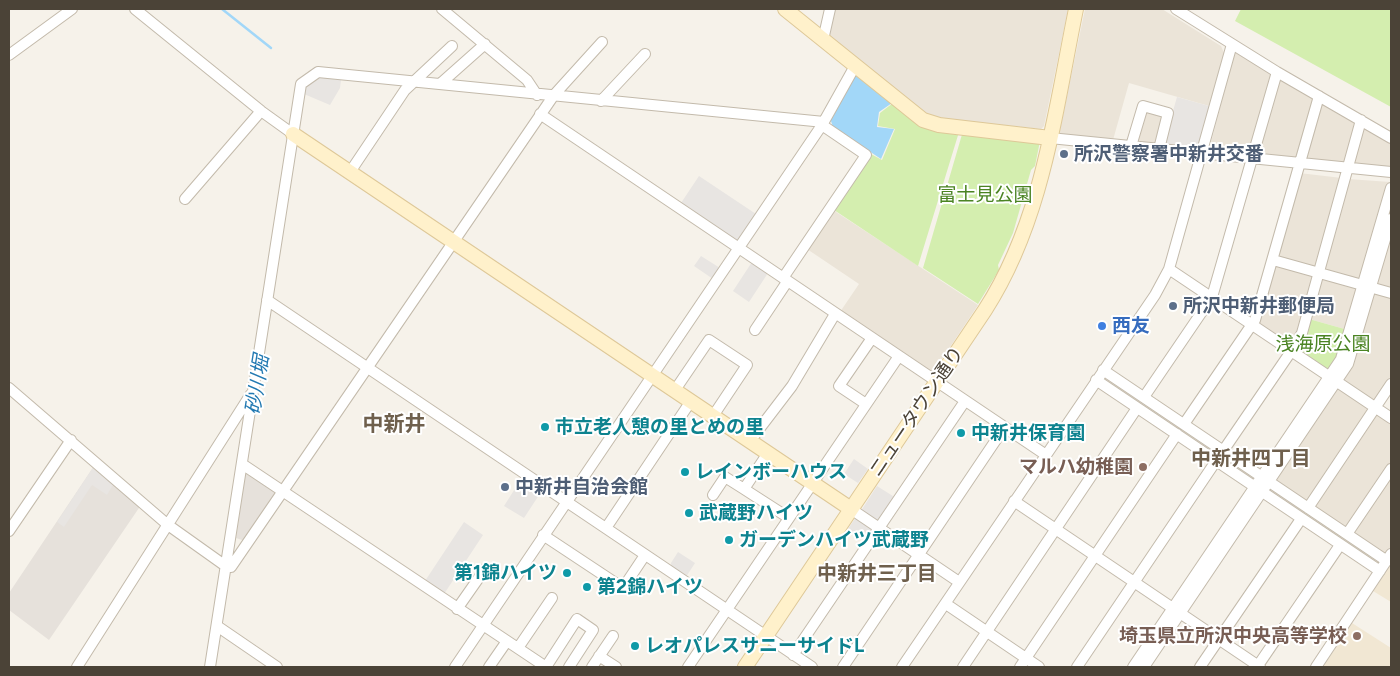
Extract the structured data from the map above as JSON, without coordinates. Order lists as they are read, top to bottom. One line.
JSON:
{"streets":{"street":["ニュータウン通り"]},"districts":["中新井","中新井四丁目","中新井三丁目"],"water":["砂川堀"],"parks":["富士見公園","浅海原公園"],"places":["所沢警察署中新井交番","所沢中新井郵便局","西友","市立老人憩の里とめの里","中新井保育園","マルハ幼稚園","レインボーハウス","中新井自治会館","武蔵野ハイツ","ガーデンハイツ武蔵野","第1錦ハイツ","第2錦ハイツ","埼玉県立所沢中央高等学校","レオパレスサニーサイドL"]}
